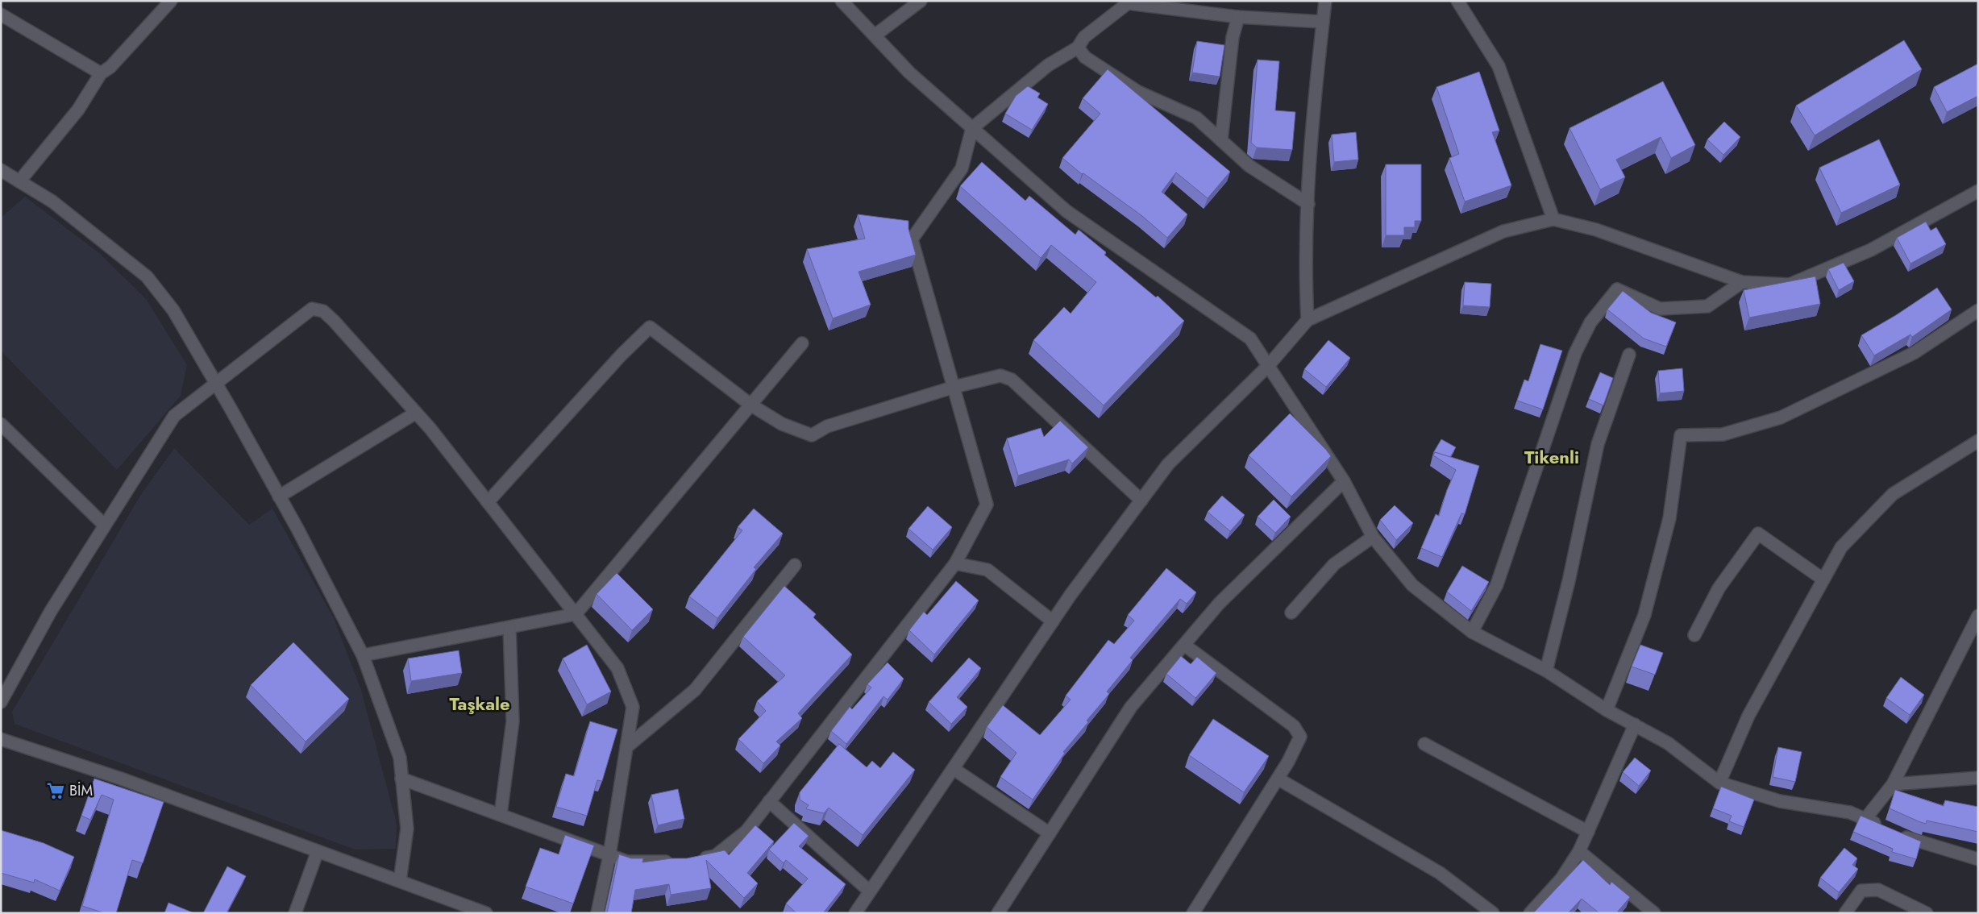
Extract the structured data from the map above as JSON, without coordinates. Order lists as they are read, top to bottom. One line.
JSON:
{"districts":["Tikenli","Taşkale"],"places":{"supermarket":["BİM"]}}
